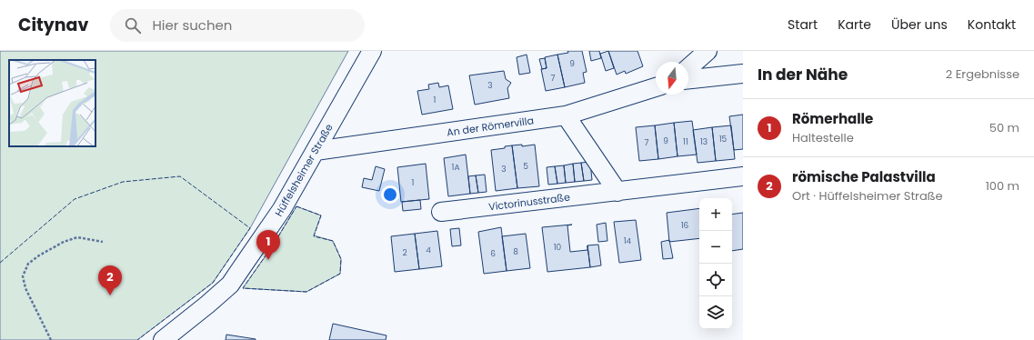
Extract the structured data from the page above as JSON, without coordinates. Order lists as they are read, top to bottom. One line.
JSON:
{"streets":{"street":["An der Römervilla","Hüffelsheimer Straße","Victorinusstraße"]},"crossings":[["An der Römervilla","Hüffelsheimer Straße"]],"house_numbers":["9","7","3","1","15","9","11","13","7","5","1A","3","1","16","14","10","4","8","2","6"],"north":"bottom","page":{"header":"Citynav","search":"Hier suchen","nav":["Start","Karte","Über uns","Kontakt"],"heading":["In der Nähe","2 Ergebnisse"],"list":[{"mark":"1","name":"Römerhalle","note":"Haltestelle","value":"50 m"},{"mark":"2","name":"römische Palastvilla","note":"Ort · Hüffelsheimer Straße","value":"100 m"}],"map_buttons":["+","−"],"pins":["1","2"]}}
